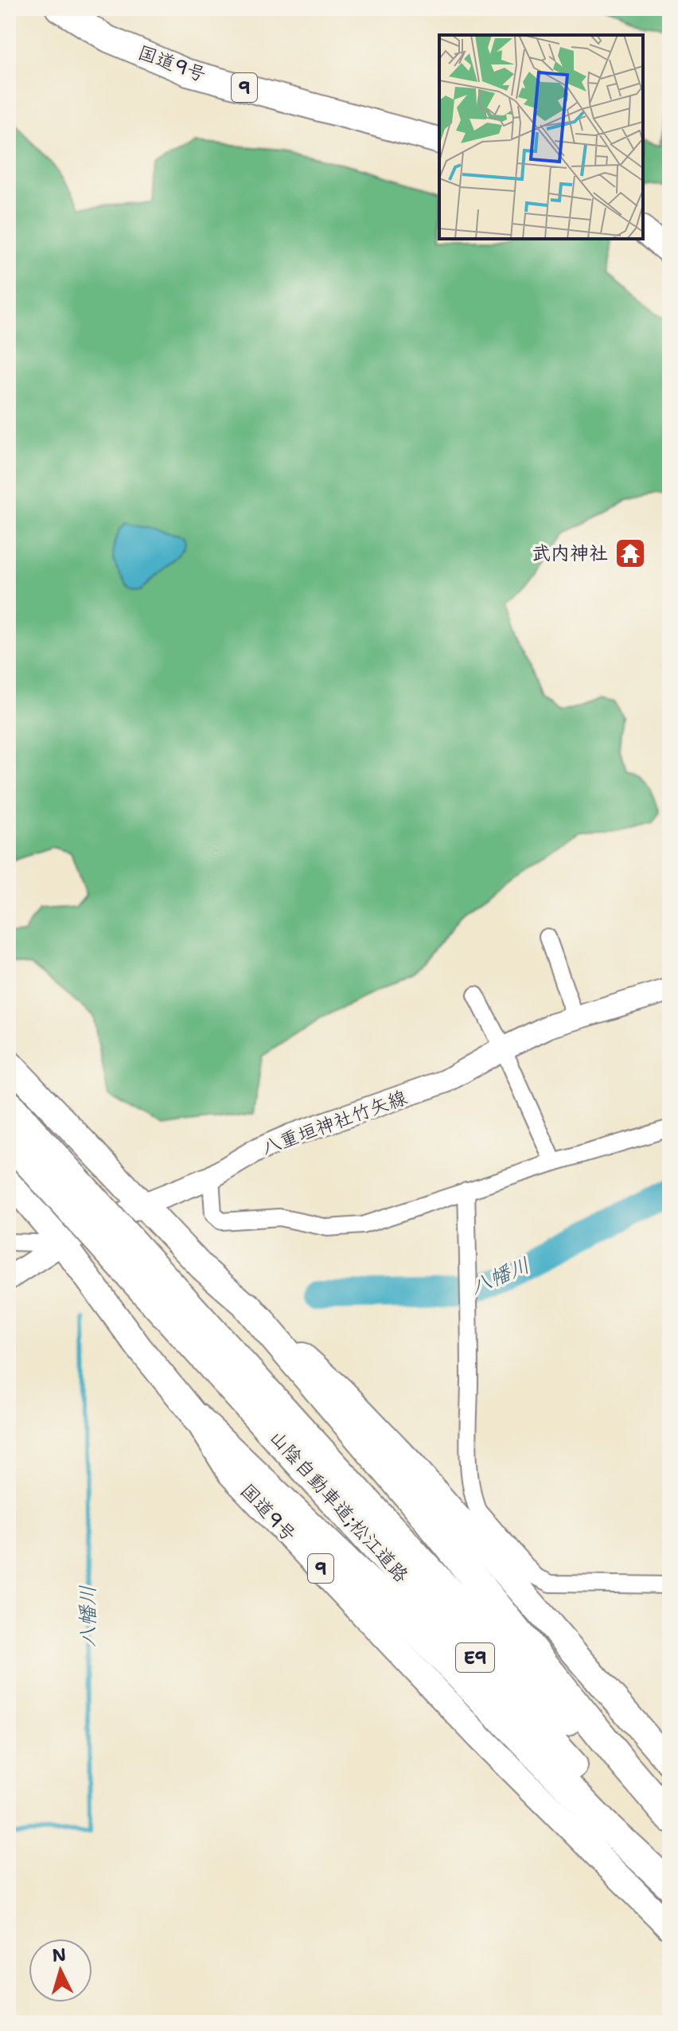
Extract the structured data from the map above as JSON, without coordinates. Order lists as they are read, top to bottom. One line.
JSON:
{"streets":{"highway":["国道9号","9","山陰自動車道;松江道路","E9"],"main road":["八重垣神社竹矢線"]},"crossings":[["国道9号","八重垣神社竹矢線"]],"water":["八幡川"],"places":{"temple":["武内神社"]},"north":"top"}
